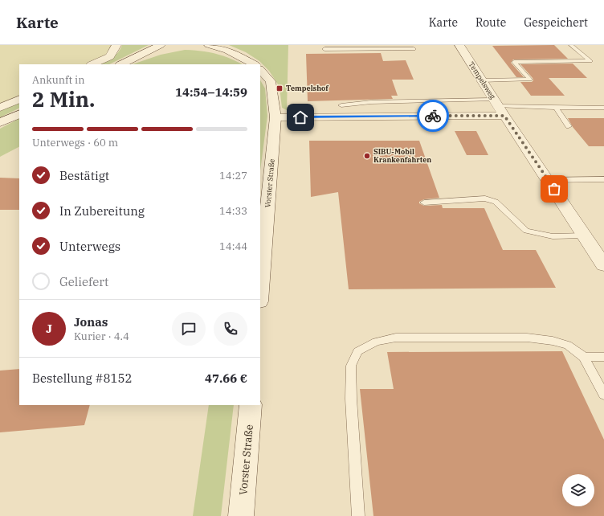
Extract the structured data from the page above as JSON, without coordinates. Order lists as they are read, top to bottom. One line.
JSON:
{"streets":{"street":["Tempelsweg","Vorster Straße"]},"places":{"transit":["Tempelshof"],"other":["SIBU-Mobil Krankenfahrten"]},"page":{"header":"Karte","nav":["Karte","Route","Gespeichert"],"heading":["2 Min.","Ankunft in","14:54–14:59"],"panel":["Jonas","Kurier · 4.4","Bestellung #8152","47.66 €"],"bar":"Unterwegs · 60 m","list":[["Bestätigt","14:27"],["In Zubereitung","14:33"],["Unterwegs","14:44"],"Geliefert"],"round":"J"}}
